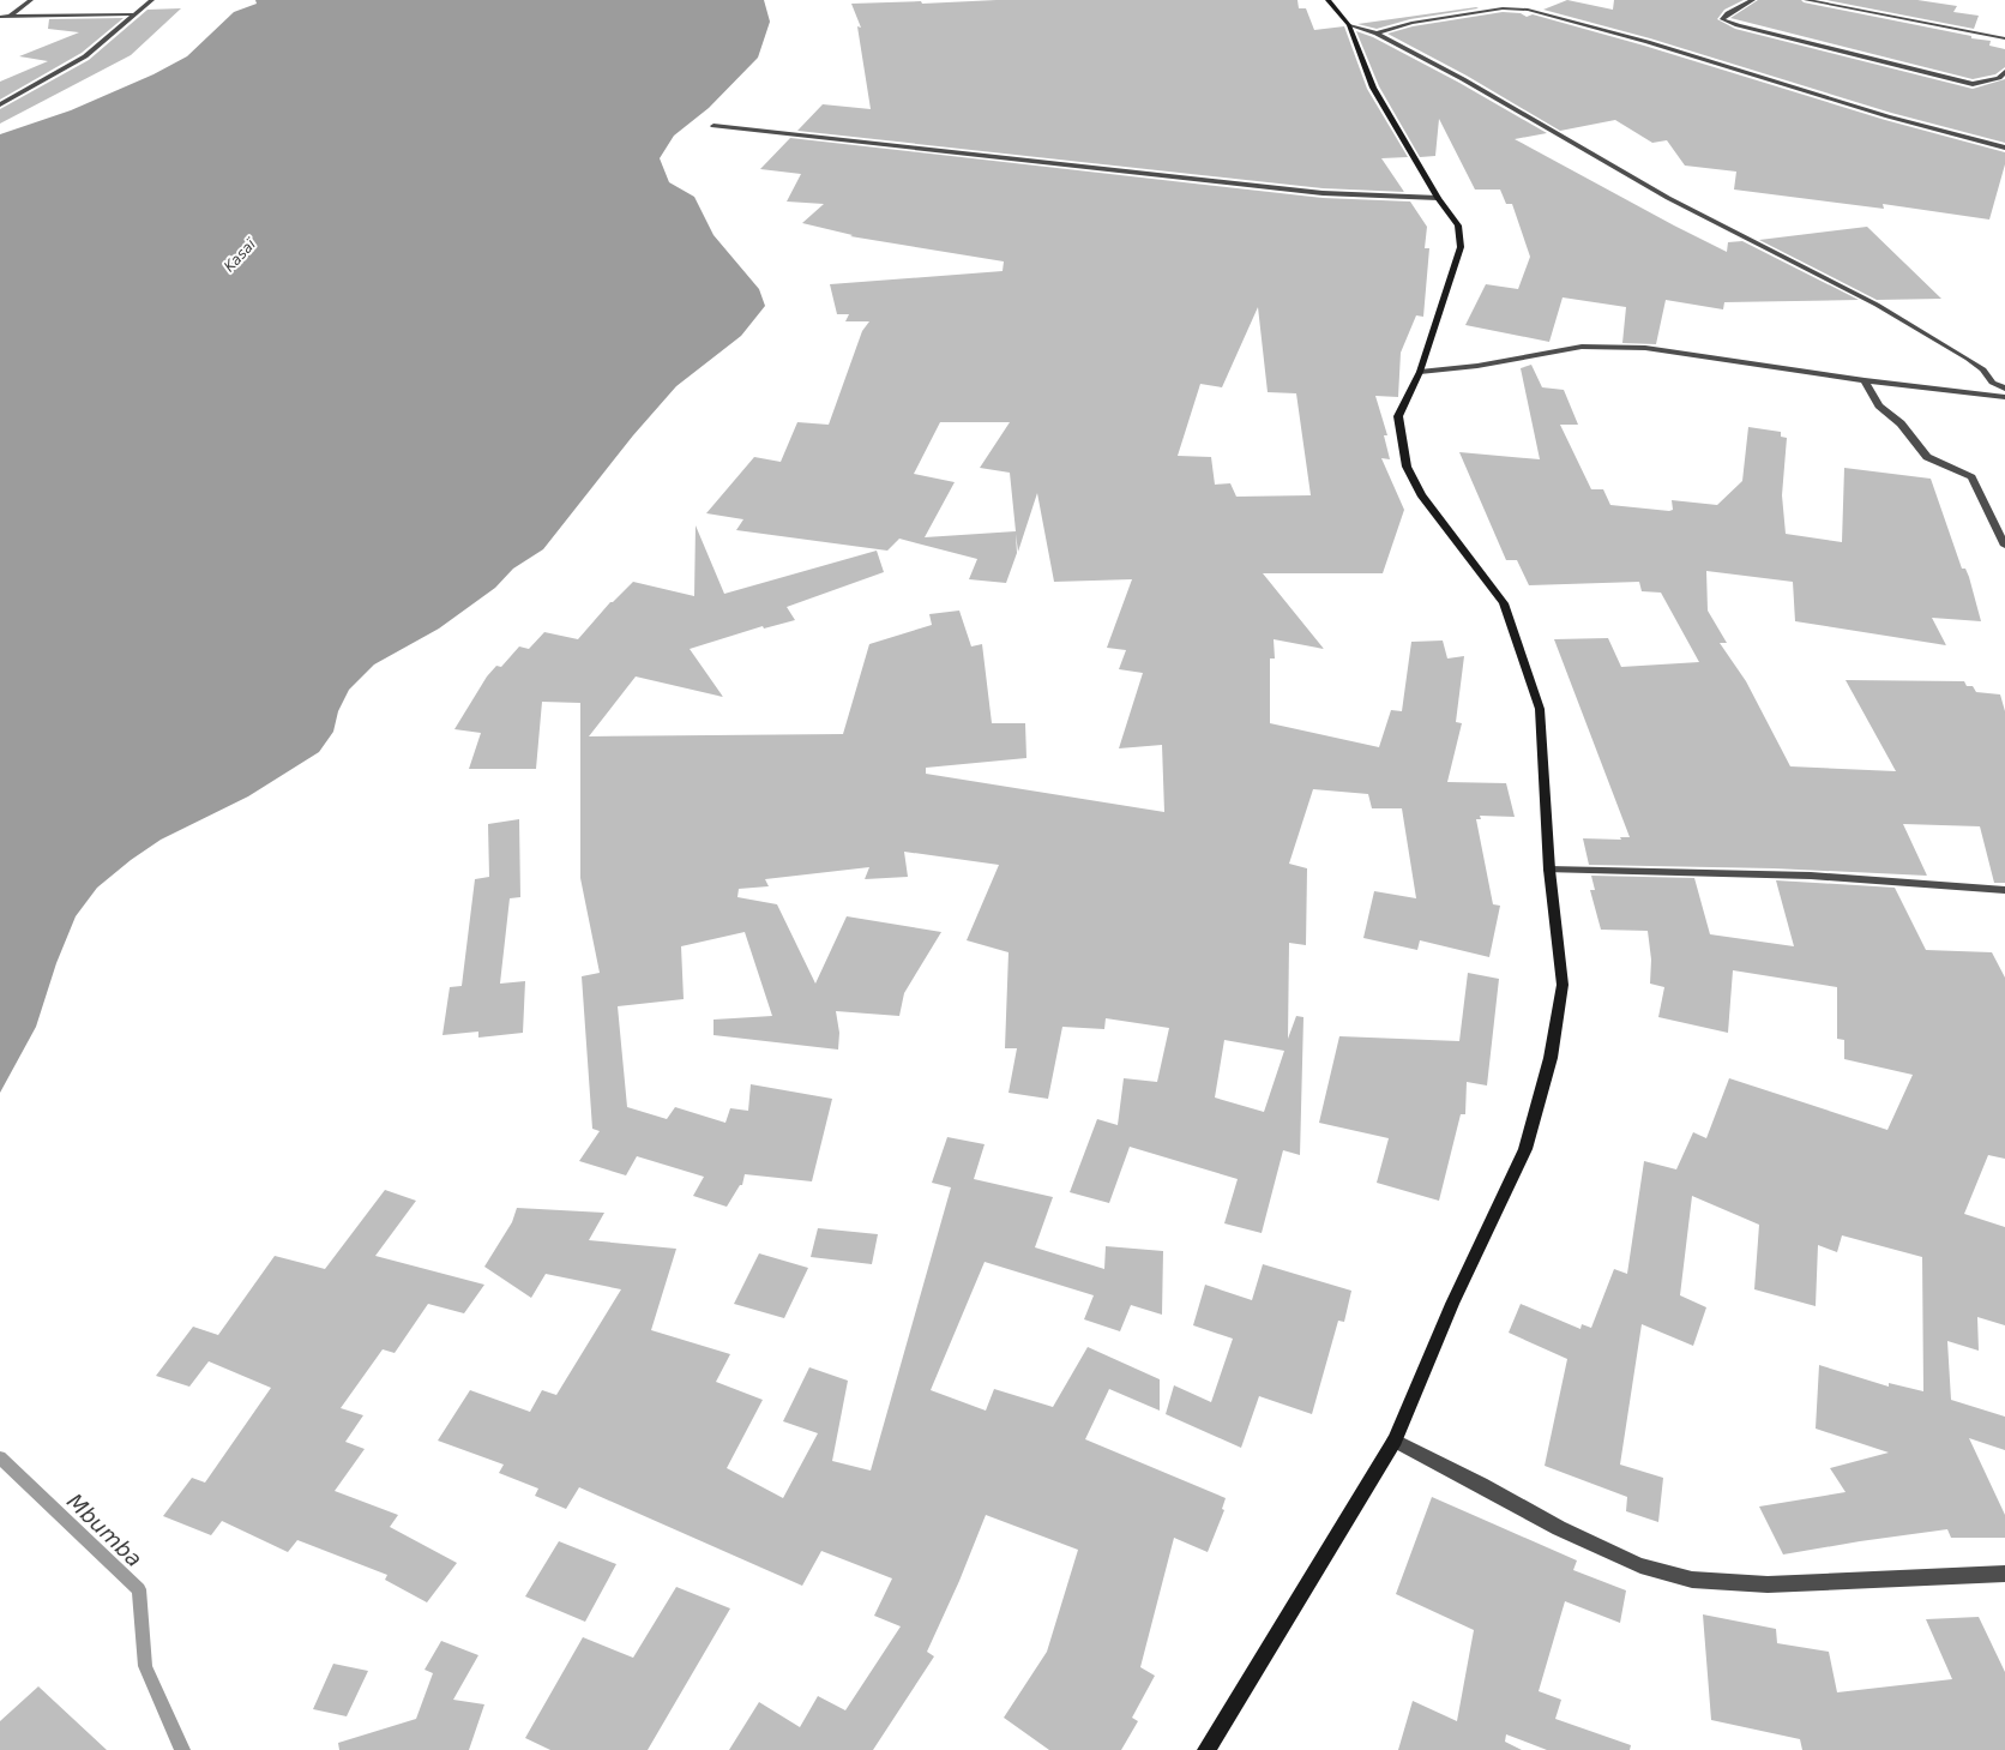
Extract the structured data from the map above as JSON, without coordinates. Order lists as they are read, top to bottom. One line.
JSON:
{"water":["Kasaï","Mbumba"]}
